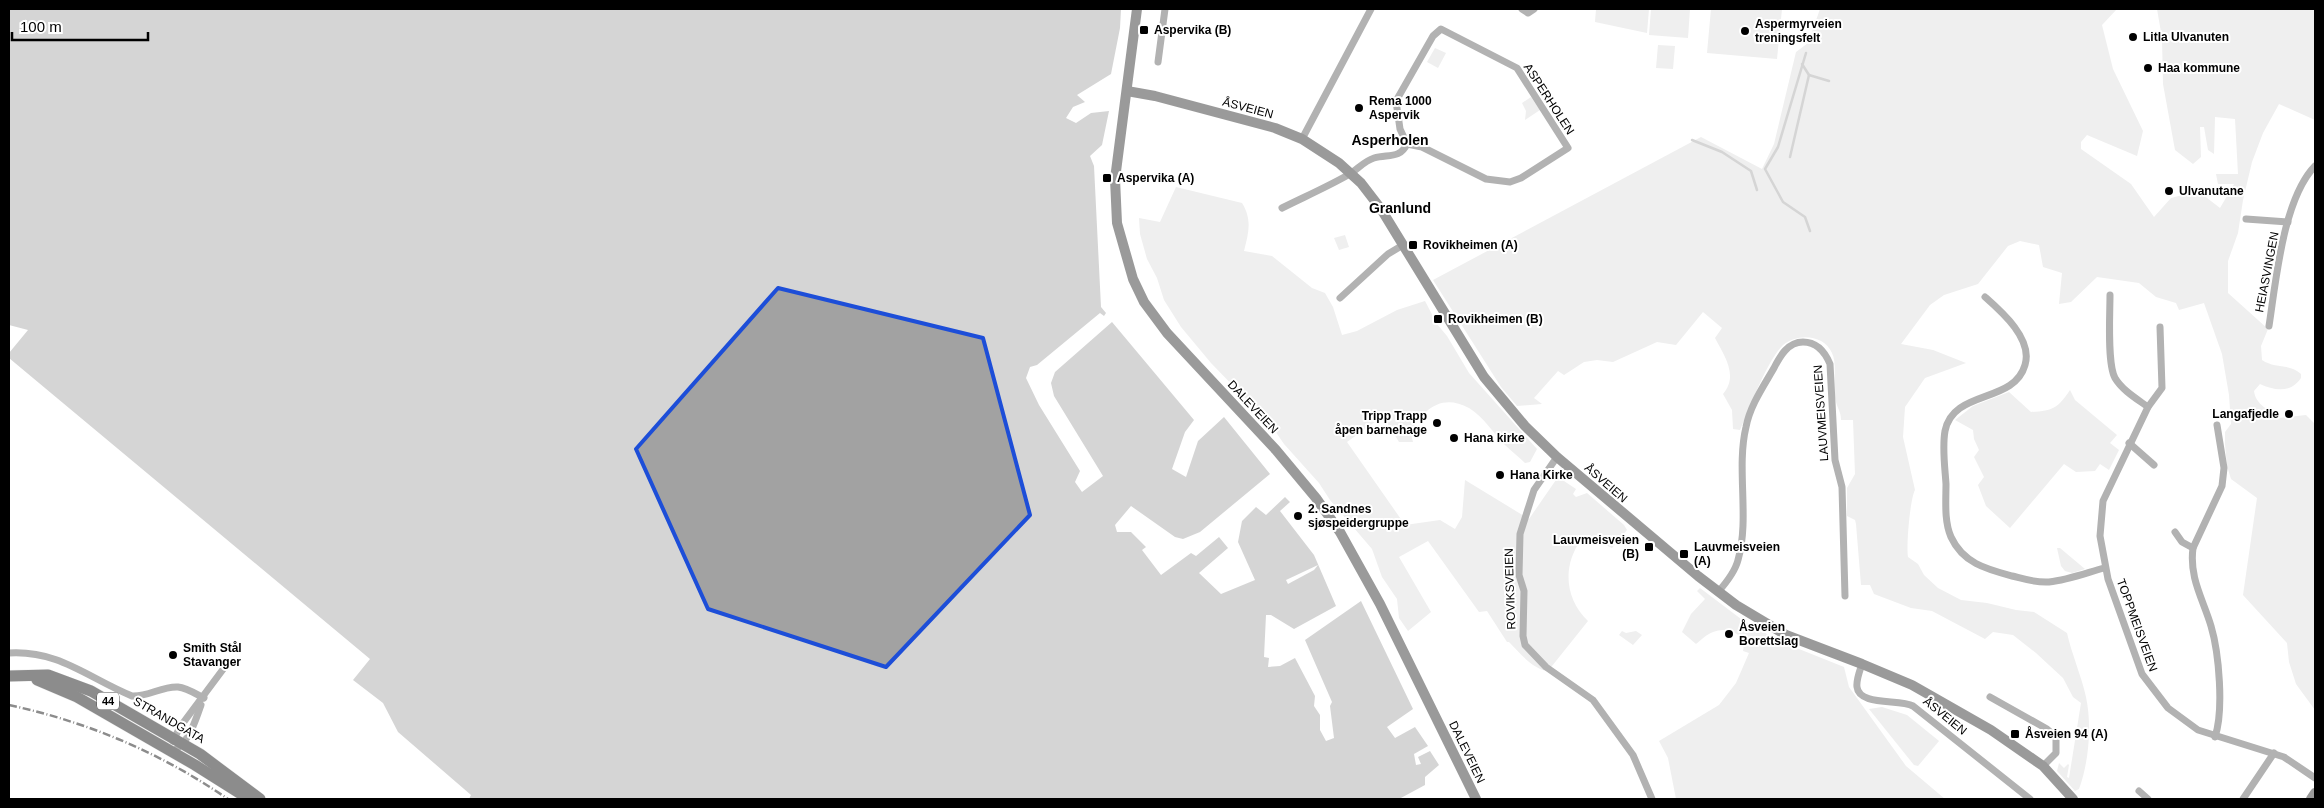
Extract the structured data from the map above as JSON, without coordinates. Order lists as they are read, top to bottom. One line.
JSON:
{"streets":{"main road":["44","STRANDGATA"],"street":["ASPERHOLEN","ÅSVEIEN","HEIASVINGEN","DALEVEIEN","LAUVMEISVEIEN","ROVIKSVEIEN","TOPPMEISVEIEN"]},"crossings":[["ÅSVEIEN","DALEVEIEN"],["ÅSVEIEN","LAUVMEISVEIEN"],["ÅSVEIEN","ROVIKSVEIEN"]],"districts":["Asperholen","Granlund"],"places":{"transit":["Aspervika (B)","Aspervika (A)","Rovikheimen (A)","Rovikheimen (B)","Lauvmeisveien (B)","Lauvmeisveien (A)","Åsveien 94 (A)"],"other":["Aspermyrveien treningsfelt","Litla Ulvanuten","Haa kommune","Rema 1000 Aspervik","Ulvanutane","Langafjedle","Tripp Trapp åpen barnehage","Hana kirke","Hana Kirke","2. Sandnes sjøspeidergruppe","Åsveien Borettslag","Smith Stål Stavanger"]},"scale_bar":"100 m"}
